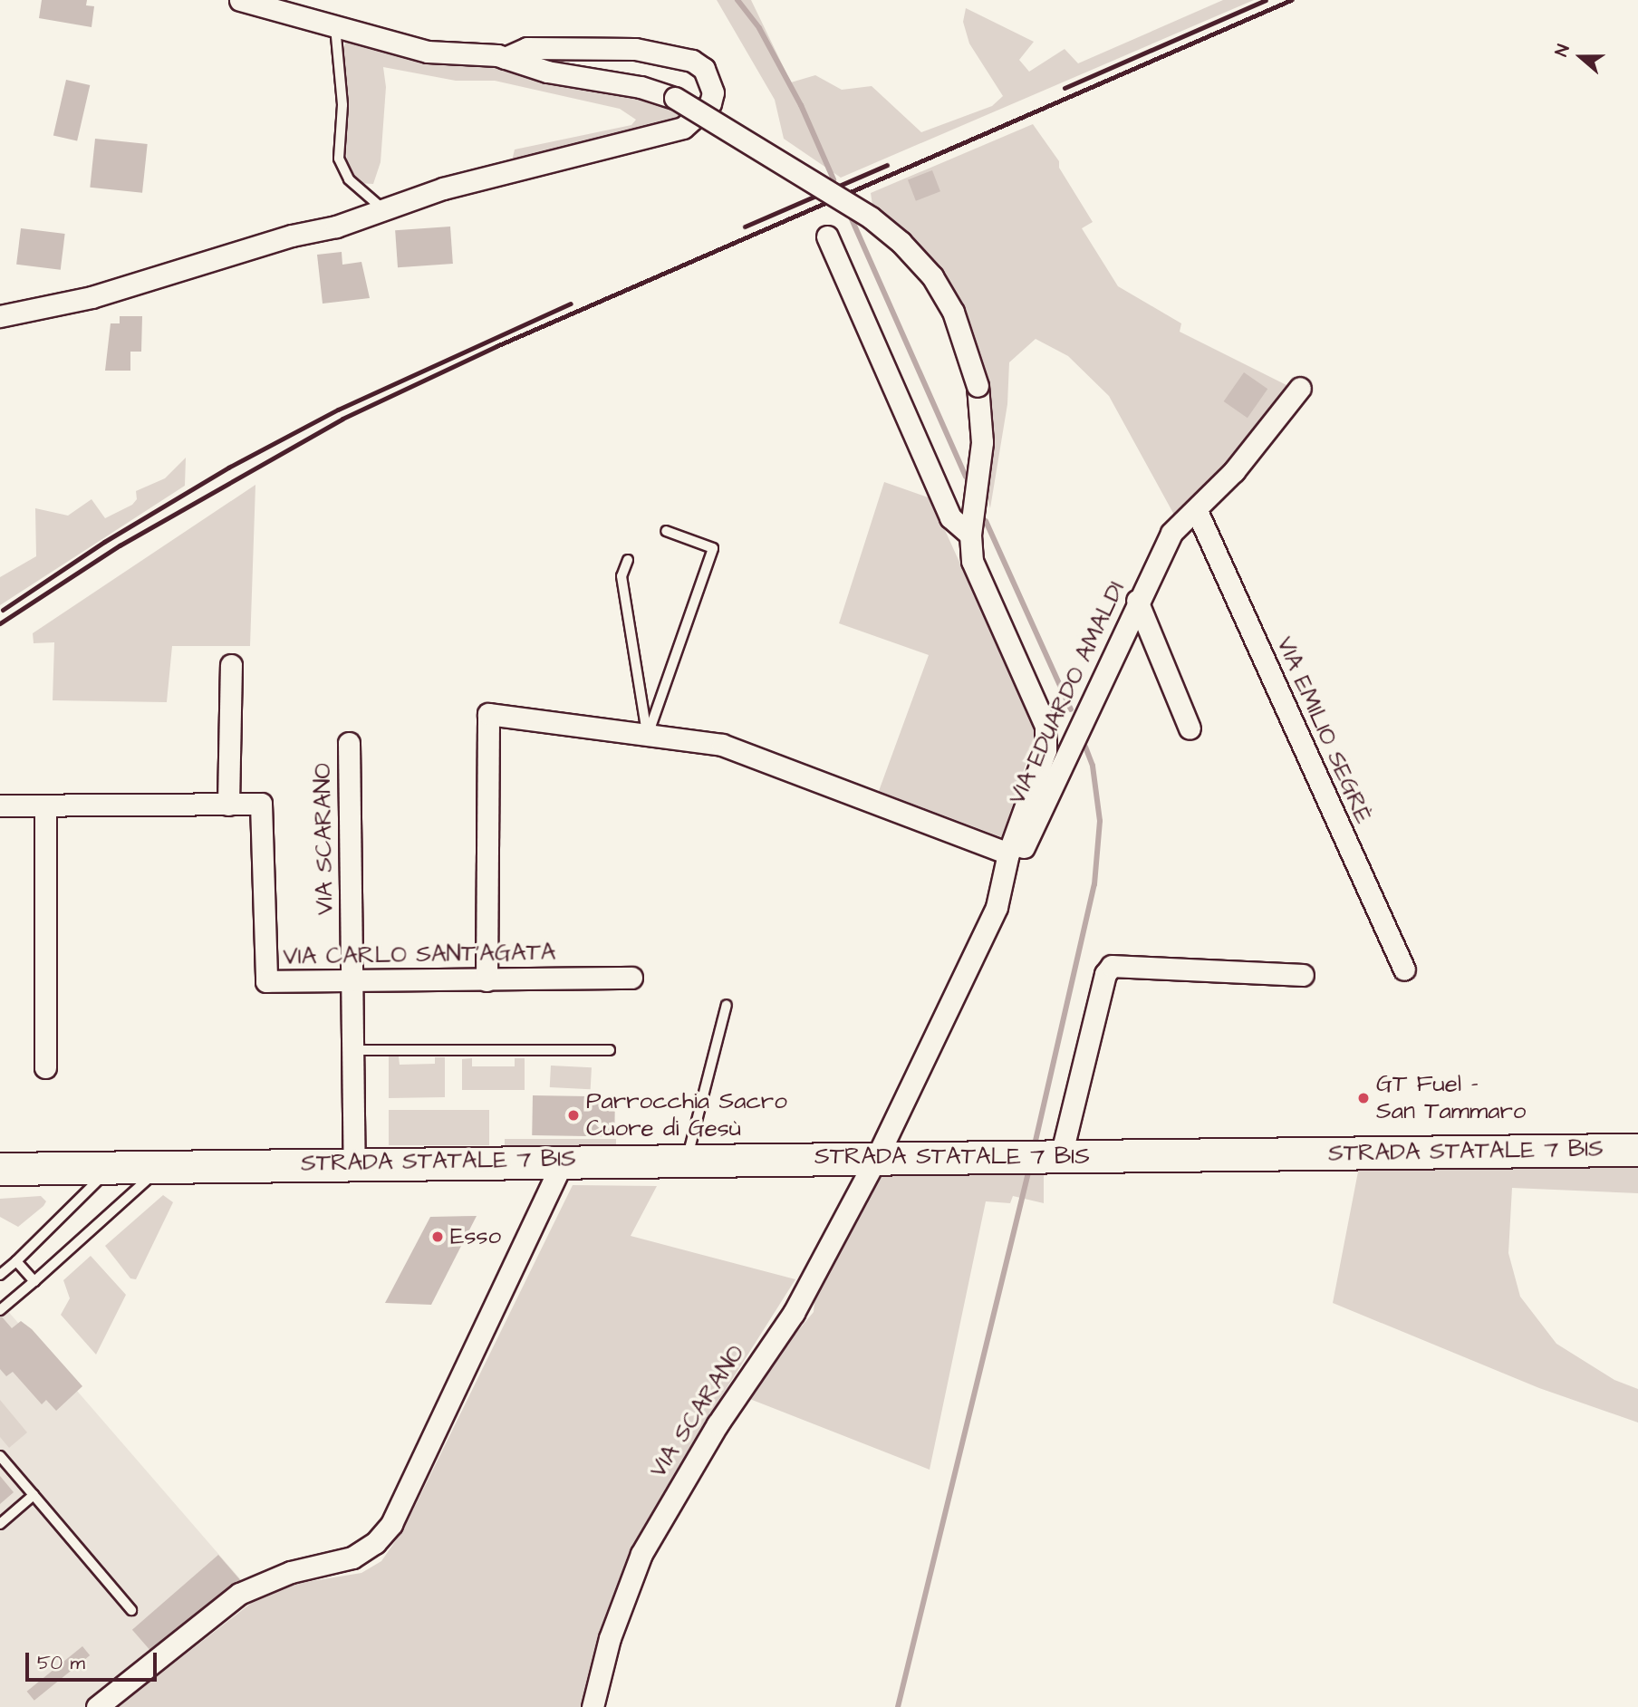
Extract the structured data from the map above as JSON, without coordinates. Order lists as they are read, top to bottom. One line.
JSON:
{"streets":{"main road":["STRADA STATALE 7 BIS"],"street":["VIA EDUARDO AMALDI","VIA EMILIO SEGRÈ","VIA SCARANO","VIA CARLO SANT'AGATA"]},"crossings":[["VIA EDUARDO AMALDI","VIA EMILIO SEGRÈ"],["VIA EDUARDO AMALDI","VIA SCARANO"],["VIA SCARANO","VIA CARLO SANT'AGATA"],["VIA SCARANO","STRADA STATALE 7 BIS"]],"places":["GT Fuel - San Tammaro","Parrocchia Sacro Cuore di Gesù","Esso"],"scale_bar":"50 m","north":"left"}
